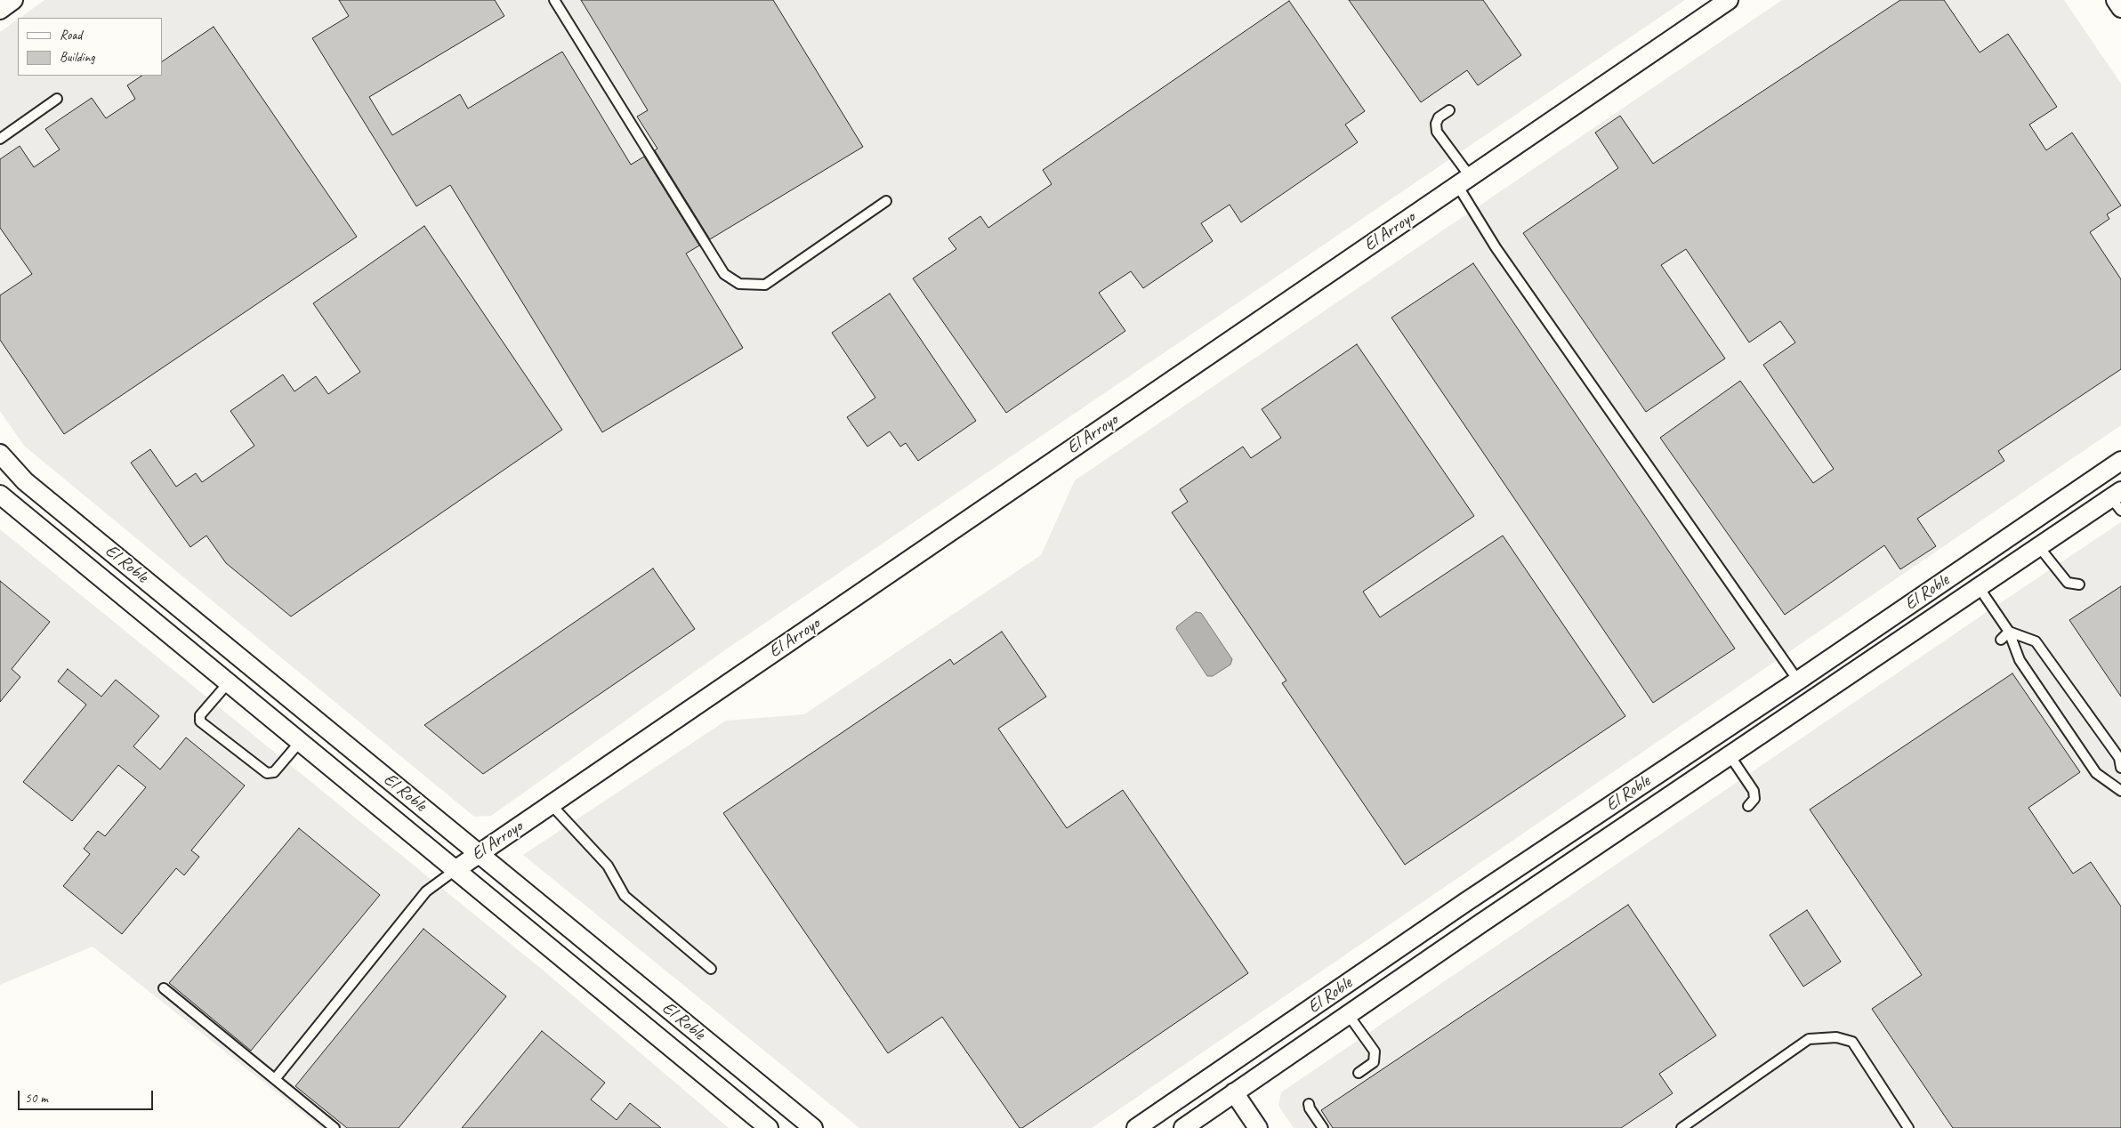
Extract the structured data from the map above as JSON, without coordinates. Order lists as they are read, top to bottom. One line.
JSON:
{"streets":{"street":["El Arroyo","El Roble"]},"crossings":[["El Arroyo","El Roble"]],"legend":["Road","Building"],"scale_bar":"50 m"}
